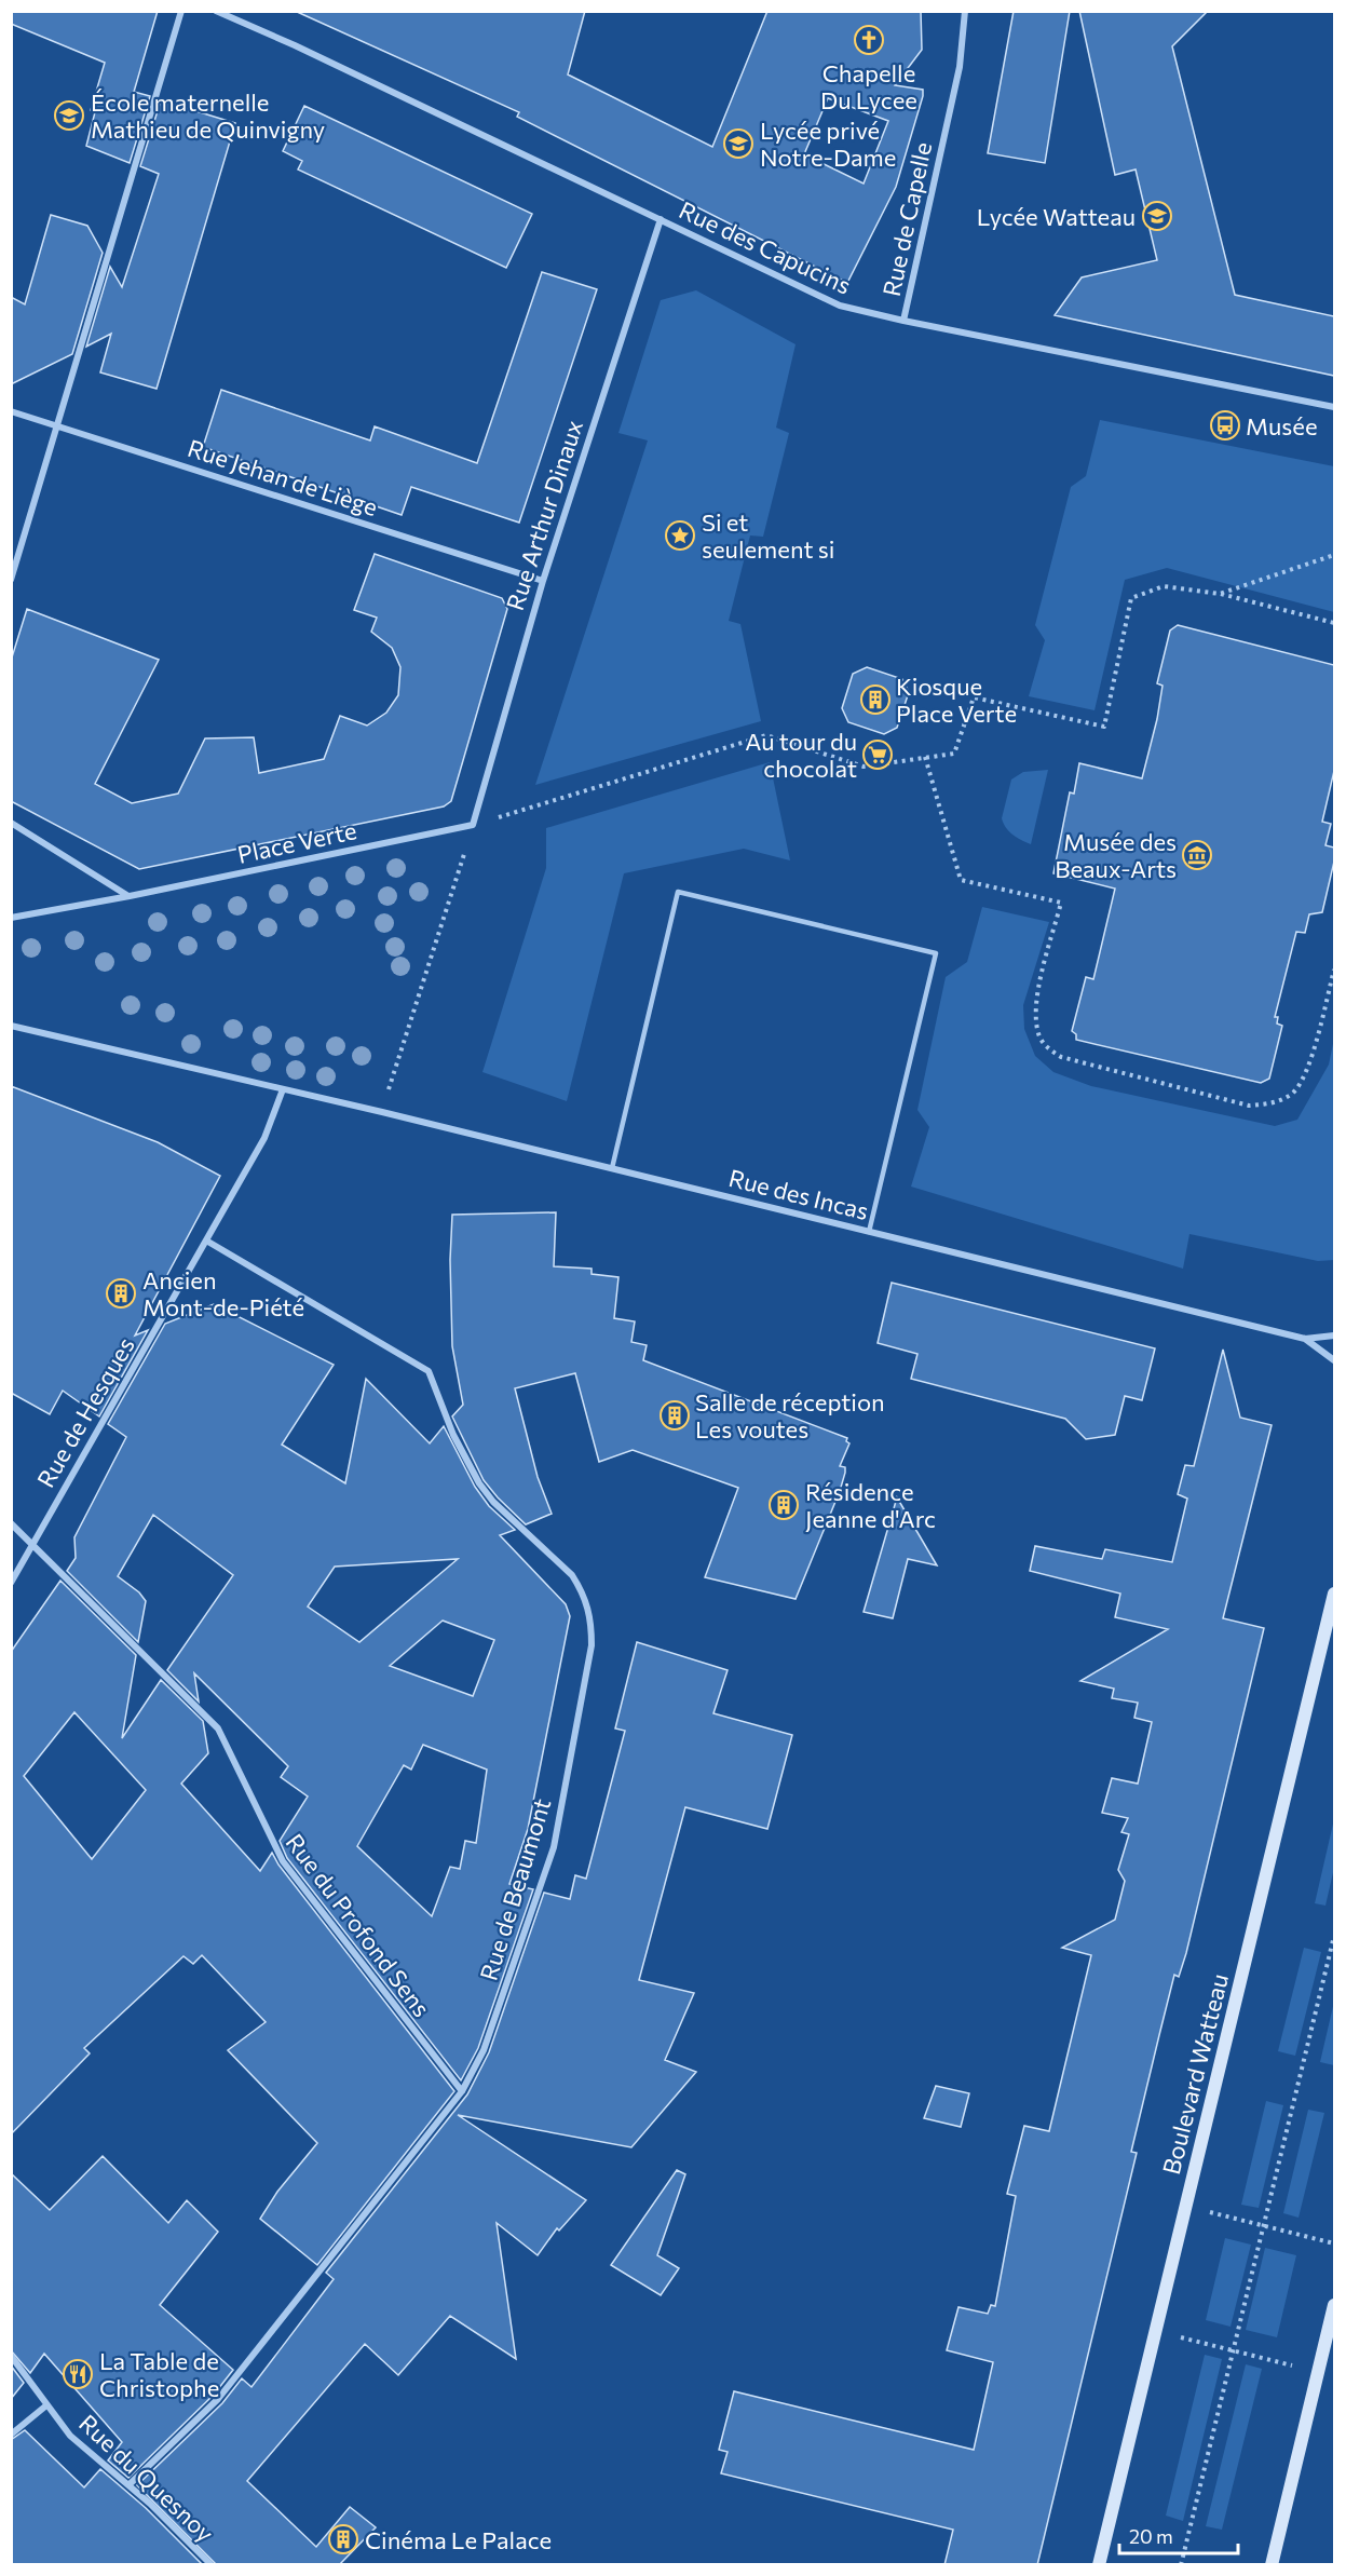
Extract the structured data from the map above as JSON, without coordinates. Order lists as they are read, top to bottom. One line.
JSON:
{"streets":{"main road":["Boulevard Watteau"],"street":["Rue de Capelle","Rue des Capucins","Rue Jehan de Liège","Rue Arthur Dinaux","Place Verte","Rue des Incas","Rue de Hesques","Rue de Beaumont","Rue du Profond Sens","Rue du Quesnoy"]},"crossings":[["Rue de Capelle","Rue des Capucins"],["Rue des Capucins","Rue Arthur Dinaux"],["Rue Jehan de Liège","Rue Arthur Dinaux"],["Rue Arthur Dinaux","Place Verte"],["Rue des Incas","Rue de Hesques"],["Rue de Hesques","Rue de Beaumont"],["Rue de Hesques","Rue du Profond Sens"],["Rue de Beaumont","Rue du Profond Sens"],["Rue de Beaumont","Rue du Quesnoy"]],"places":{"church":["Chapelle Du Lycee"],"school or university":["École maternelle Mathieu de Quinvigny","Lycée privé Notre-Dame","Lycée Watteau"],"bus stop":["Musée"],"place":["Si et seulement si"],"building":["Kiosque Place Verte","Ancien Mont-de-Piété","Salle de réception Les voutes","Résidence Jeanne d'Arc","Cinéma Le Palace"],"supermarket":["Au tour du chocolat"],"museum":["Musée des Beaux-Arts"],"restaurant":["La Table de Christophe"]},"scale_bar":"20 m"}
